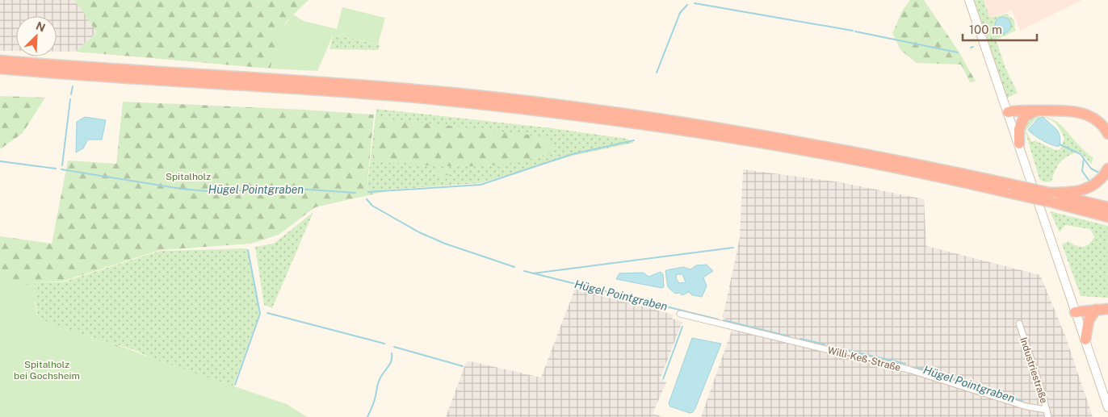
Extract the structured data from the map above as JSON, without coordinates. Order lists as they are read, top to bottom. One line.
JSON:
{"streets":{"street":["Willi-Keß-Straße","Industriestraße"]},"crossings":[["Willi-Keß-Straße","Industriestraße"]],"water":["Hügel Pointgraben"],"parks":["Spitalholz","Spitalholz bei Gochsheim"],"scale_bar":"100 m","north":"top right"}
